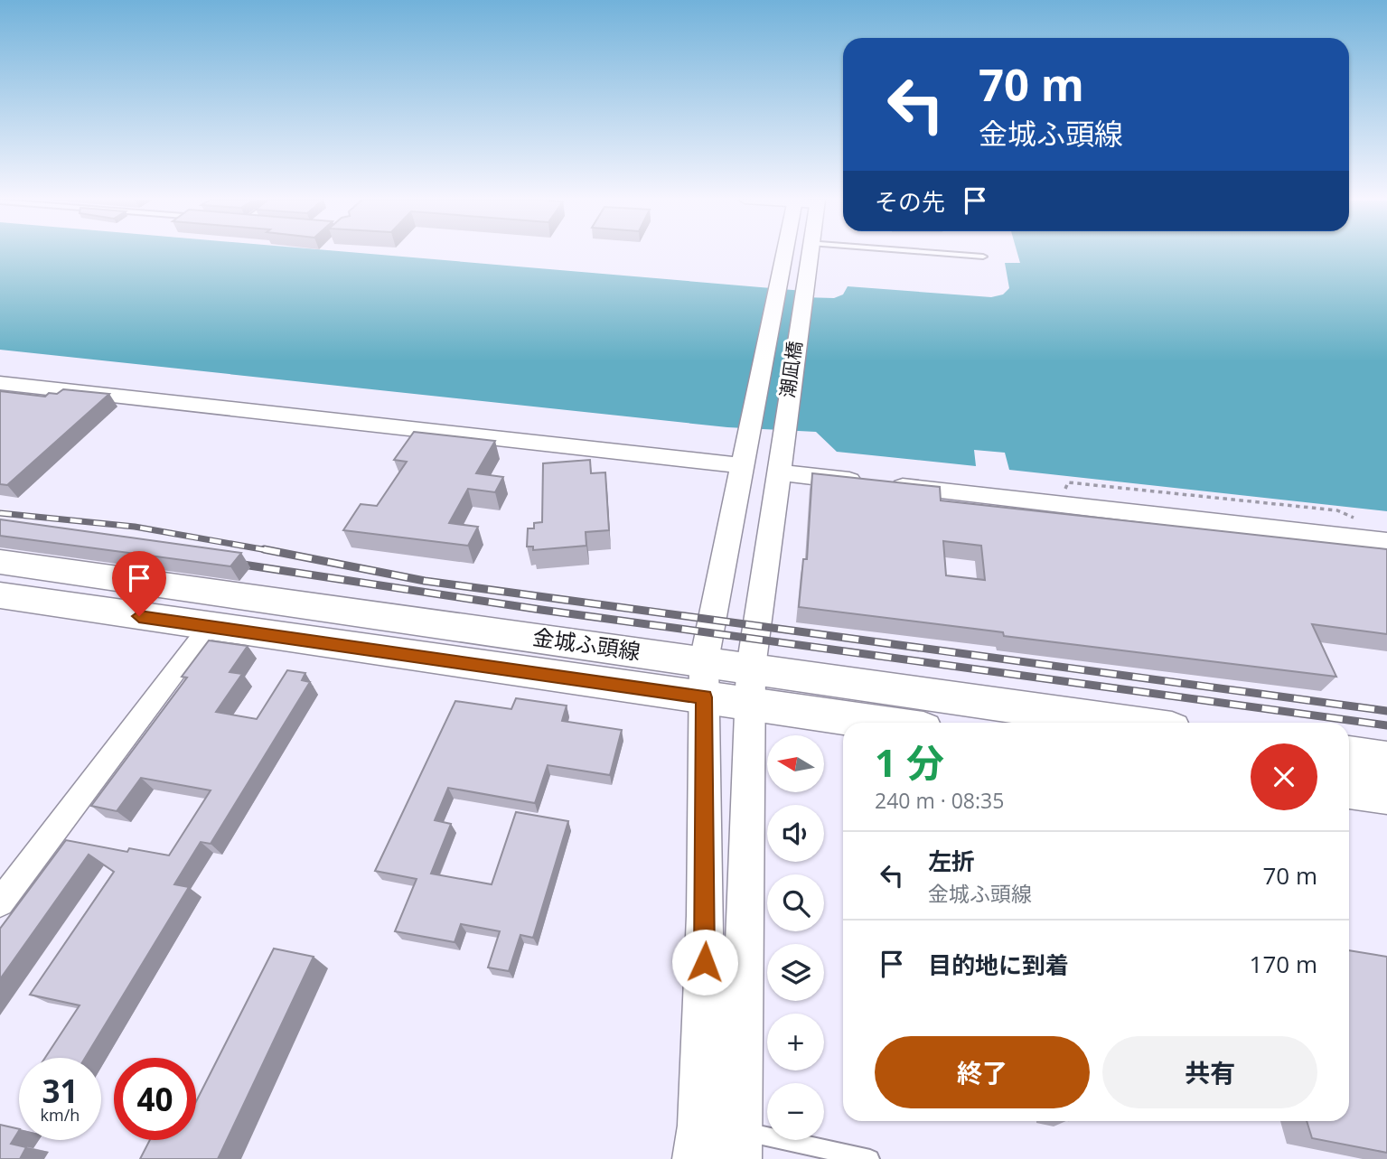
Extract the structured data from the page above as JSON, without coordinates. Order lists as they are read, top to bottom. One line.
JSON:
{"streets":{"main road":["金城ふ頭線"],"street":["潮凪橋"]},"crossings":[["潮凪橋","金城ふ頭線"]],"north":"left","page":{"turn":["70 m","金城ふ頭線"],"then":"その先","heading":["1 分","240 m · 08:35"],"map_buttons":["+","−"],"list":[{"name":"左折","note":"金城ふ頭線","value":"70 m"},{"name":"目的地に到着","value":"170 m"}],"buttons":["終了","共有"],"speed":"31 km/h","limit":"40"}}
